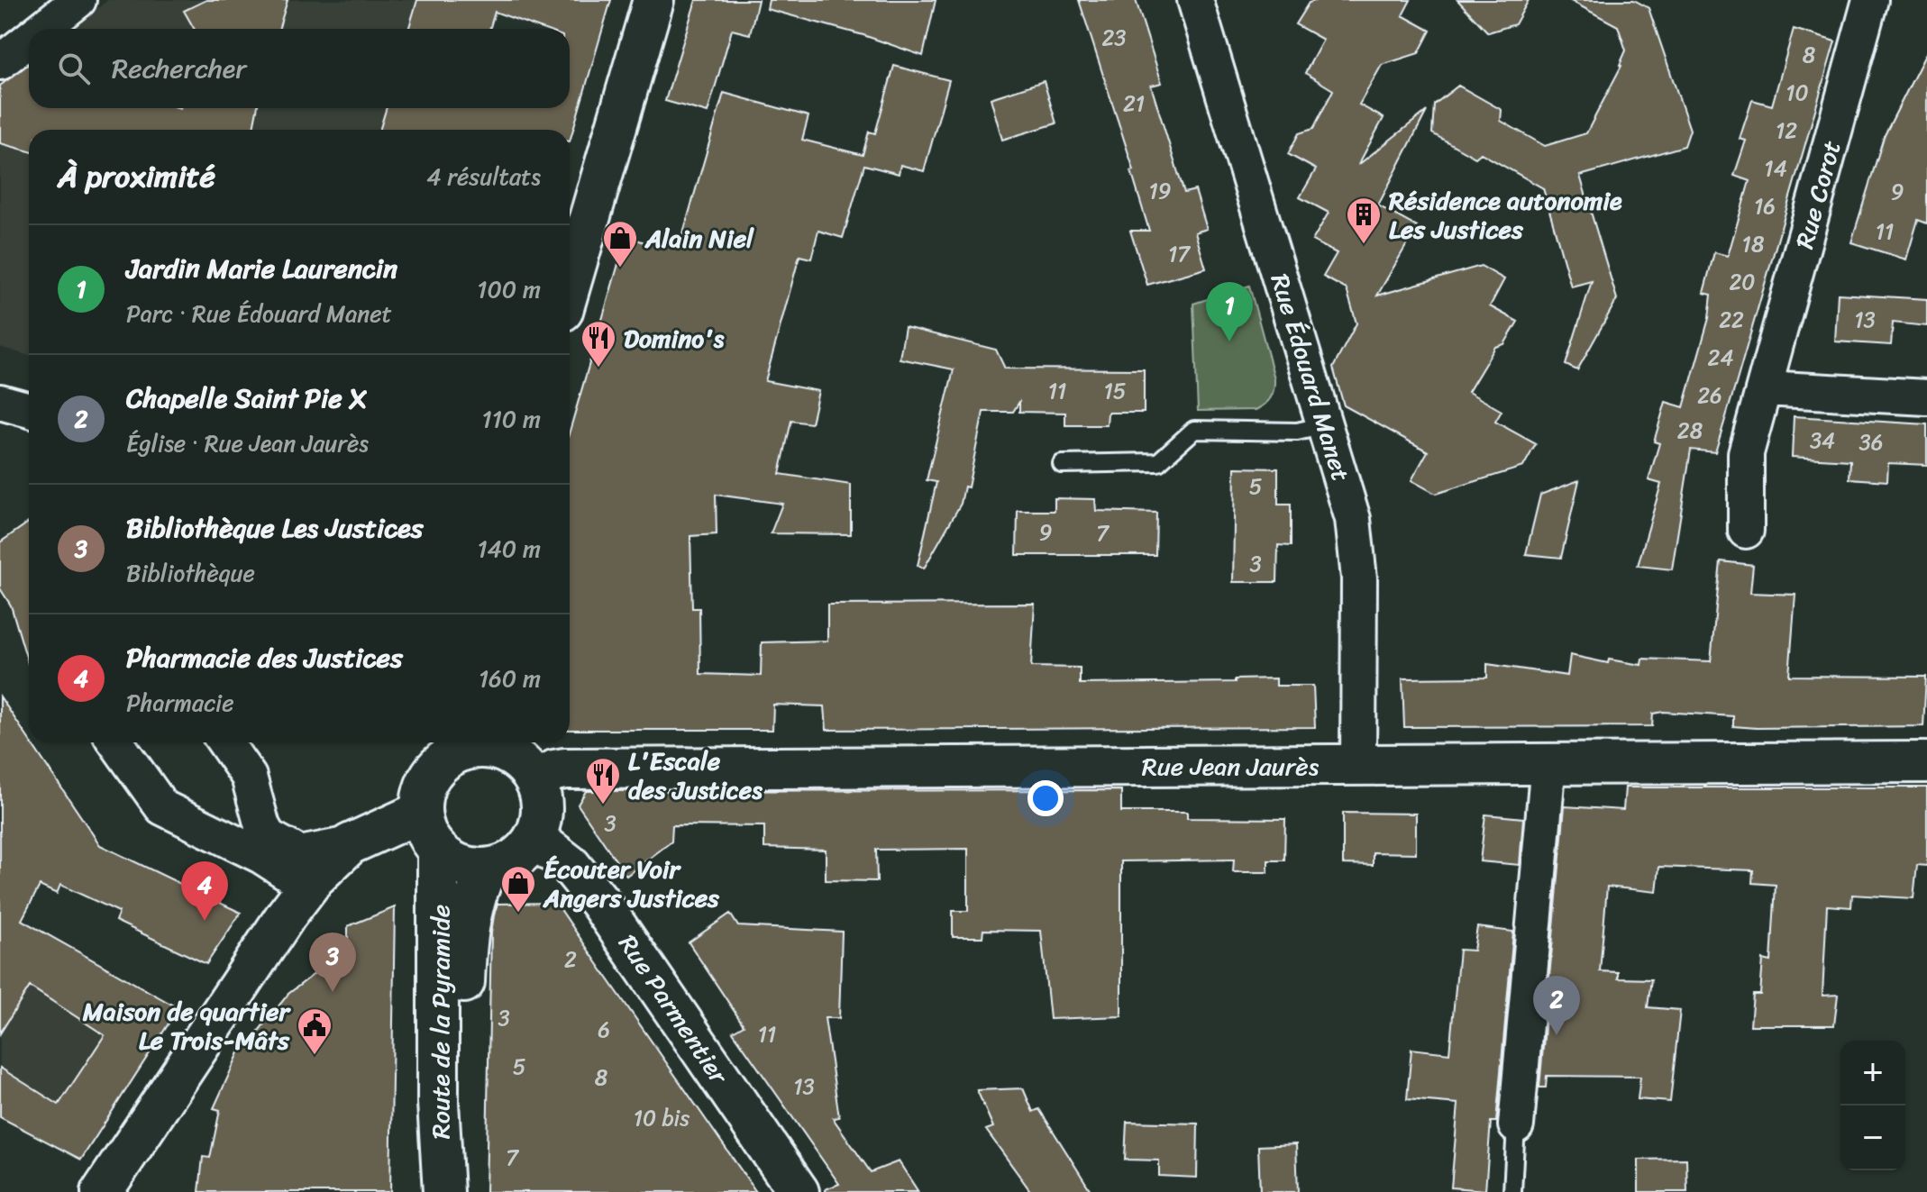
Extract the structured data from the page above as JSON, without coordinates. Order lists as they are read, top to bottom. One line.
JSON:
{"streets":{"street":["Rue Corot","Rue Édouard Manet","Rue Jean Jaurès","Rue Parmentier","Route de la Pyramide"]},"crossings":[["Rue Édouard Manet","Rue Jean Jaurès"]],"places":{"building":["Résidence autonomie Les Justices"],"shop":["Alain Niel","Écouter Voir Angers Justices"],"restaurant":["Domino's","L'Escale des Justices"],"public building":["Maison de quartier Le Trois-Mâts"]},"house_numbers":["23","8","10","21","12","14","19","9","16","11","18","17","20","22","13","24","11","15","26","28","34","36","5","9","7","3","3","2","3","6","11","5","8","13","10 bis","7"],"page":{"search":"Rechercher","heading":["À proximité","4 résultats"],"list":[{"mark":"1","name":"Jardin Marie Laurencin","note":"Parc · Rue Édouard Manet","value":"100 m"},{"mark":"2","name":"Chapelle Saint Pie X","note":"Église · Rue Jean Jaurès","value":"110 m"},{"mark":"3","name":"Bibliothèque Les Justices","note":"Bibliothèque","value":"140 m"},{"mark":"4","name":"Pharmacie des Justices","note":"Pharmacie","value":"160 m"}],"pins":["1","4","3","2"],"map_buttons":["+","−"]}}
